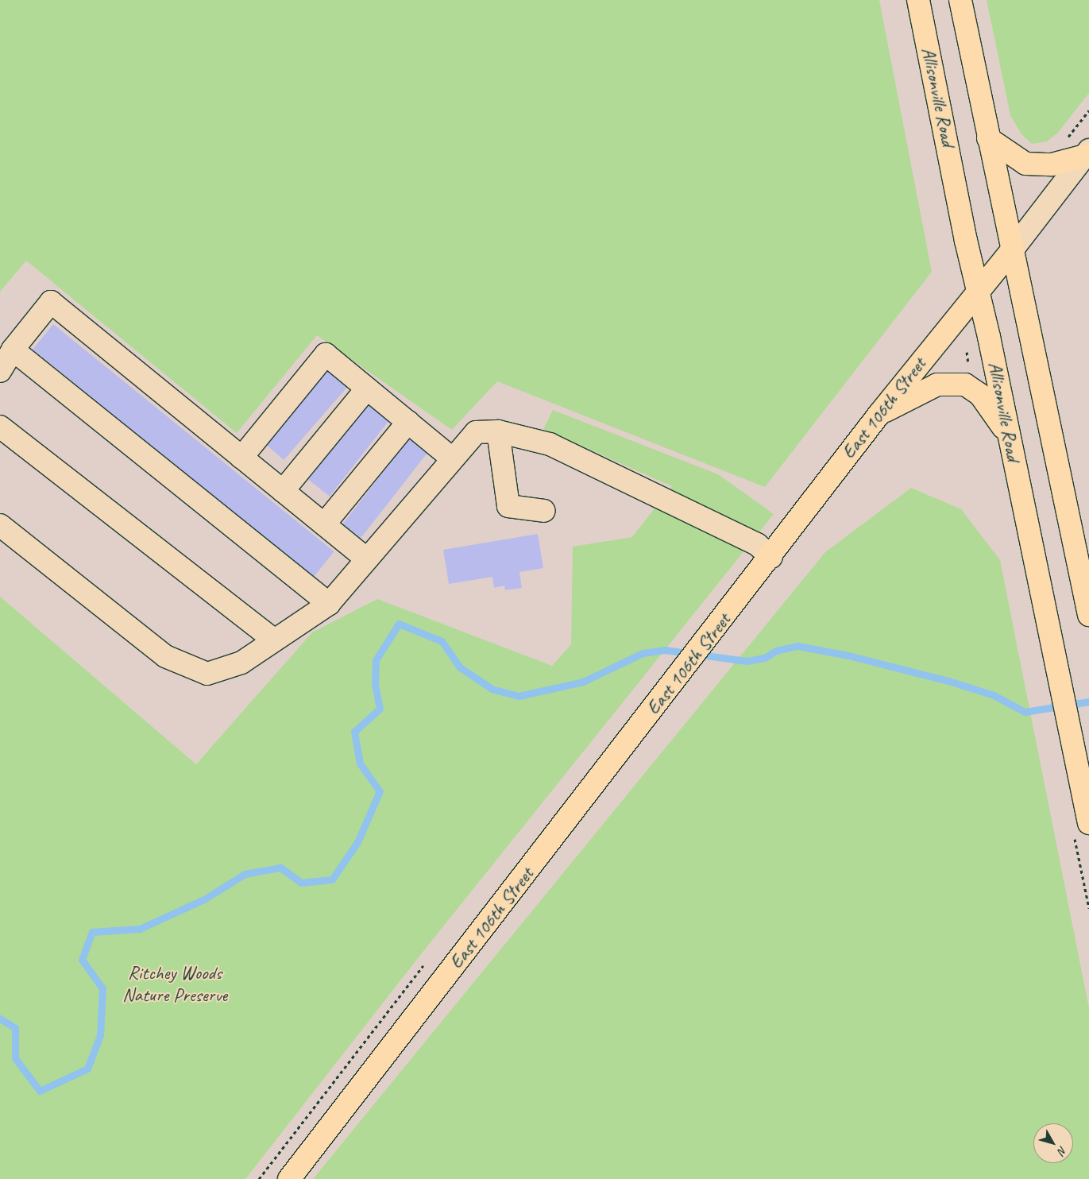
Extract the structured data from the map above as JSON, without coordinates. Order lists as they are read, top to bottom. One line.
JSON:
{"streets":{"main road":["Allisonville Road","East 106th Street"]},"crossings":[["Allisonville Road","East 106th Street"]],"parks":["Ritchey Woods Nature Preserve"],"north":"bottom right"}
